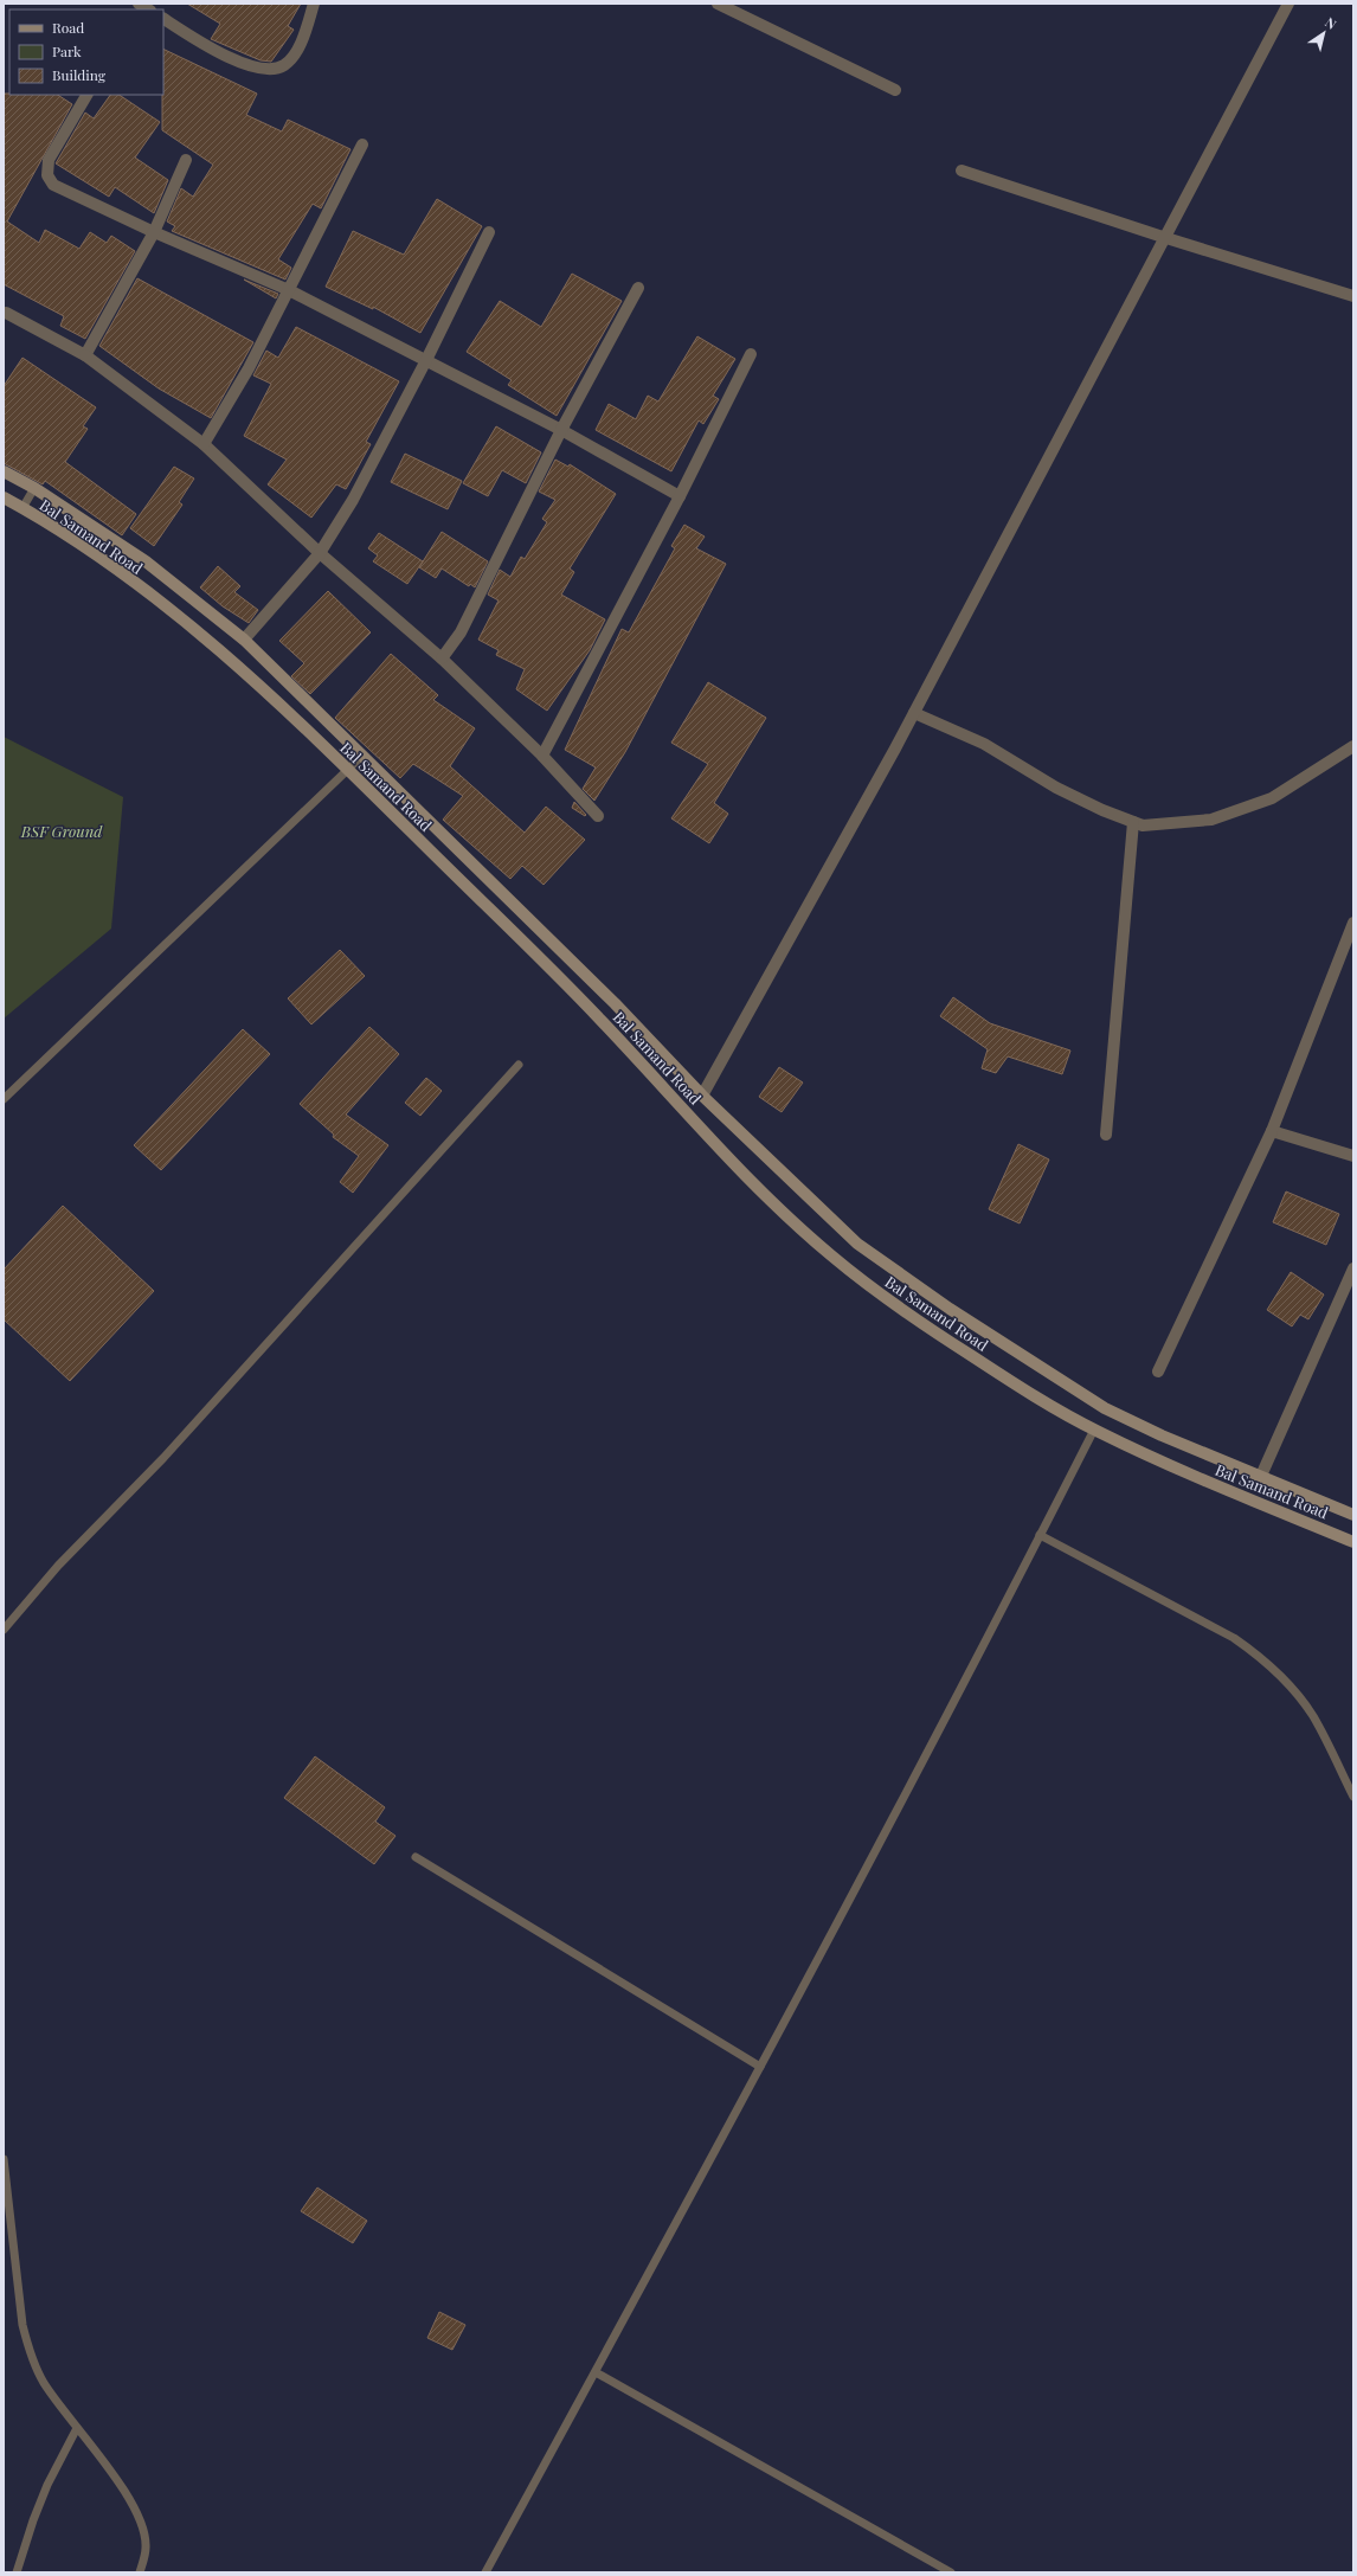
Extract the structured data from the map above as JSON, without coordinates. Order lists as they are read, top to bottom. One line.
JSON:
{"streets":{"main road":["Bal Samand Road"]},"parks":["BSF Ground"],"legend":["Road","Park","Building"],"north":"top right"}
